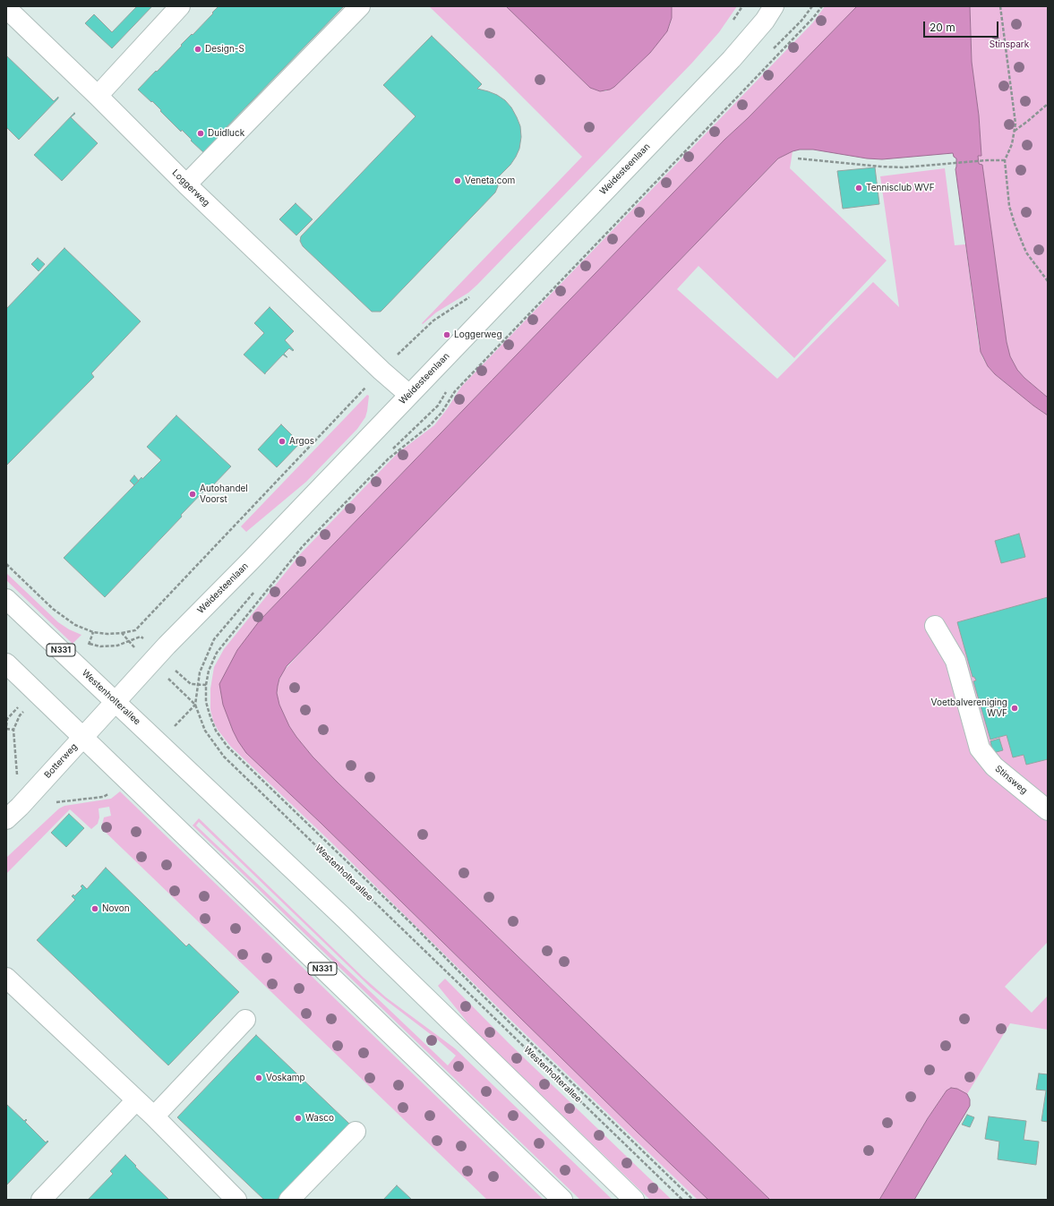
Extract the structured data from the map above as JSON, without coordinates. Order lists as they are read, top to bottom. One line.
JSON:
{"streets":{"street":["Weidesteenlaan","Loggerweg","N331","Westenholterallee","Botterweg","Stinsweg"]},"crossings":[["Weidesteenlaan","Loggerweg"],["Weidesteenlaan","Westenholterallee"],["Weidesteenlaan","Botterweg"],["N331","Botterweg"],["Westenholterallee","Botterweg"]],"parks":["Stinspark"],"places":["Design-S","Duidluck","Veneta.com","Tennisclub WVF","Loggerweg","Argos","Autohandel Voorst","Voetbalvereniging WVF","Novon","Voskamp","Wasco"],"scale_bar":"20 m"}
